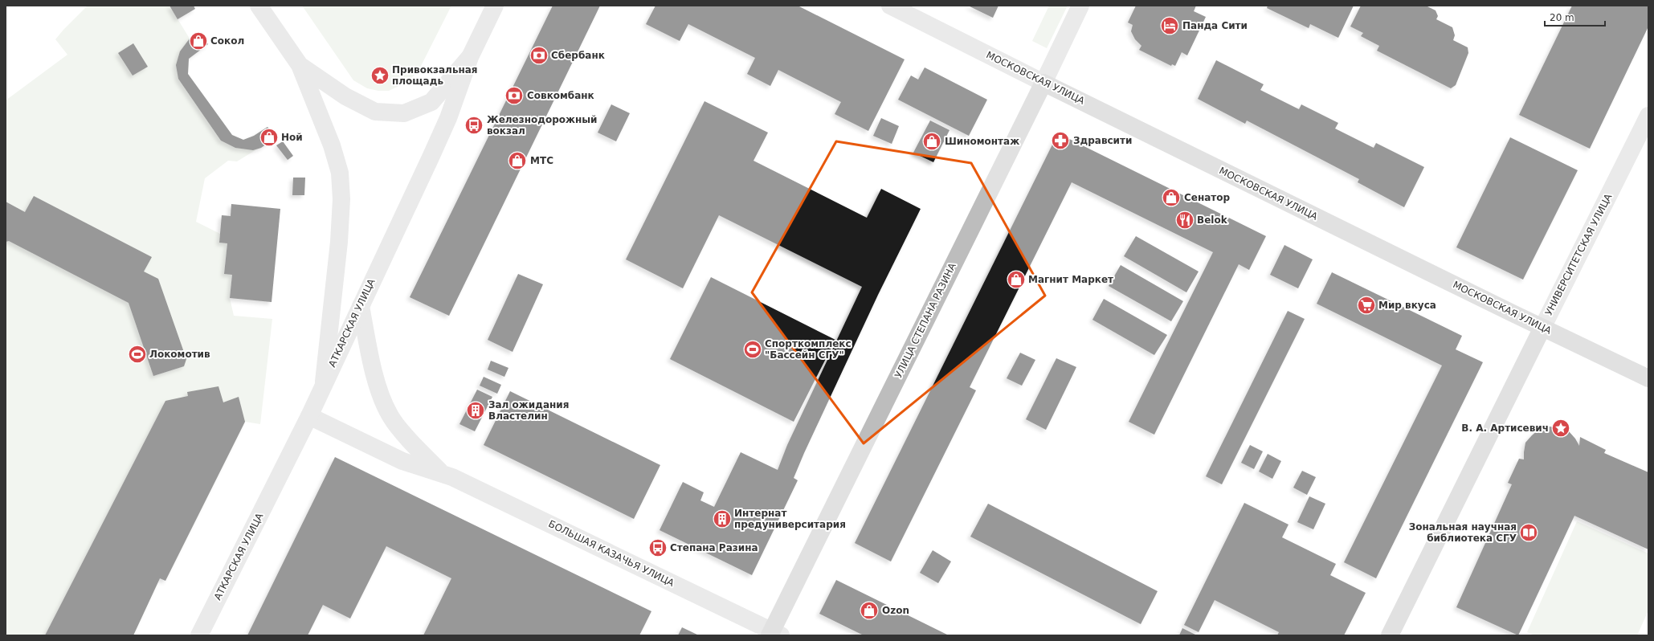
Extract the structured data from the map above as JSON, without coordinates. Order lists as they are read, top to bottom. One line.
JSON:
{"streets":{"main road":["МОСКОВСКАЯ УЛИЦА","УНИВЕРСИТЕТСКАЯ УЛИЦА","УЛИЦА СТЕПАНА РАЗИНА"],"street":["АТКАРСКАЯ УЛИЦА","БОЛЬШАЯ КАЗАЧЬЯ УЛИЦА"]},"crossings":[["МОСКОВСКАЯ УЛИЦА","УНИВЕРСИТЕТСКАЯ УЛИЦА"],["МОСКОВСКАЯ УЛИЦА","УЛИЦА СТЕПАНА РАЗИНА"],["УЛИЦА СТЕПАНА РАЗИНА","БОЛЬШАЯ КАЗАЧЬЯ УЛИЦА"],["АТКАРСКАЯ УЛИЦА","БОЛЬШАЯ КАЗАЧЬЯ УЛИЦА"]],"places":{"hotel":["Панда Сити"],"shop":["Сокол","Ной","Шиномонтаж","МТС","Сенатор","Магнит Маркет","Ozon"],"bank":["Сбербанк","Совкомбанк"],"place":["Привокзальная площадь","В. А. Артисевич"],"bus stop":["Железнодорожный вокзал","Степана Разина"],"pharmacy":["Здравсити"],"restaurant":["Belok"],"supermarket":["Мир вкуса"],"sports":["Спорткомплекс \"Бассейн СГУ\"","Локомотив"],"building":["Зал ожидания Властелин","Интернат предуниверситария"],"library":["Зональная научная библиотека СГУ"]},"scale_bar":"20 m"}
